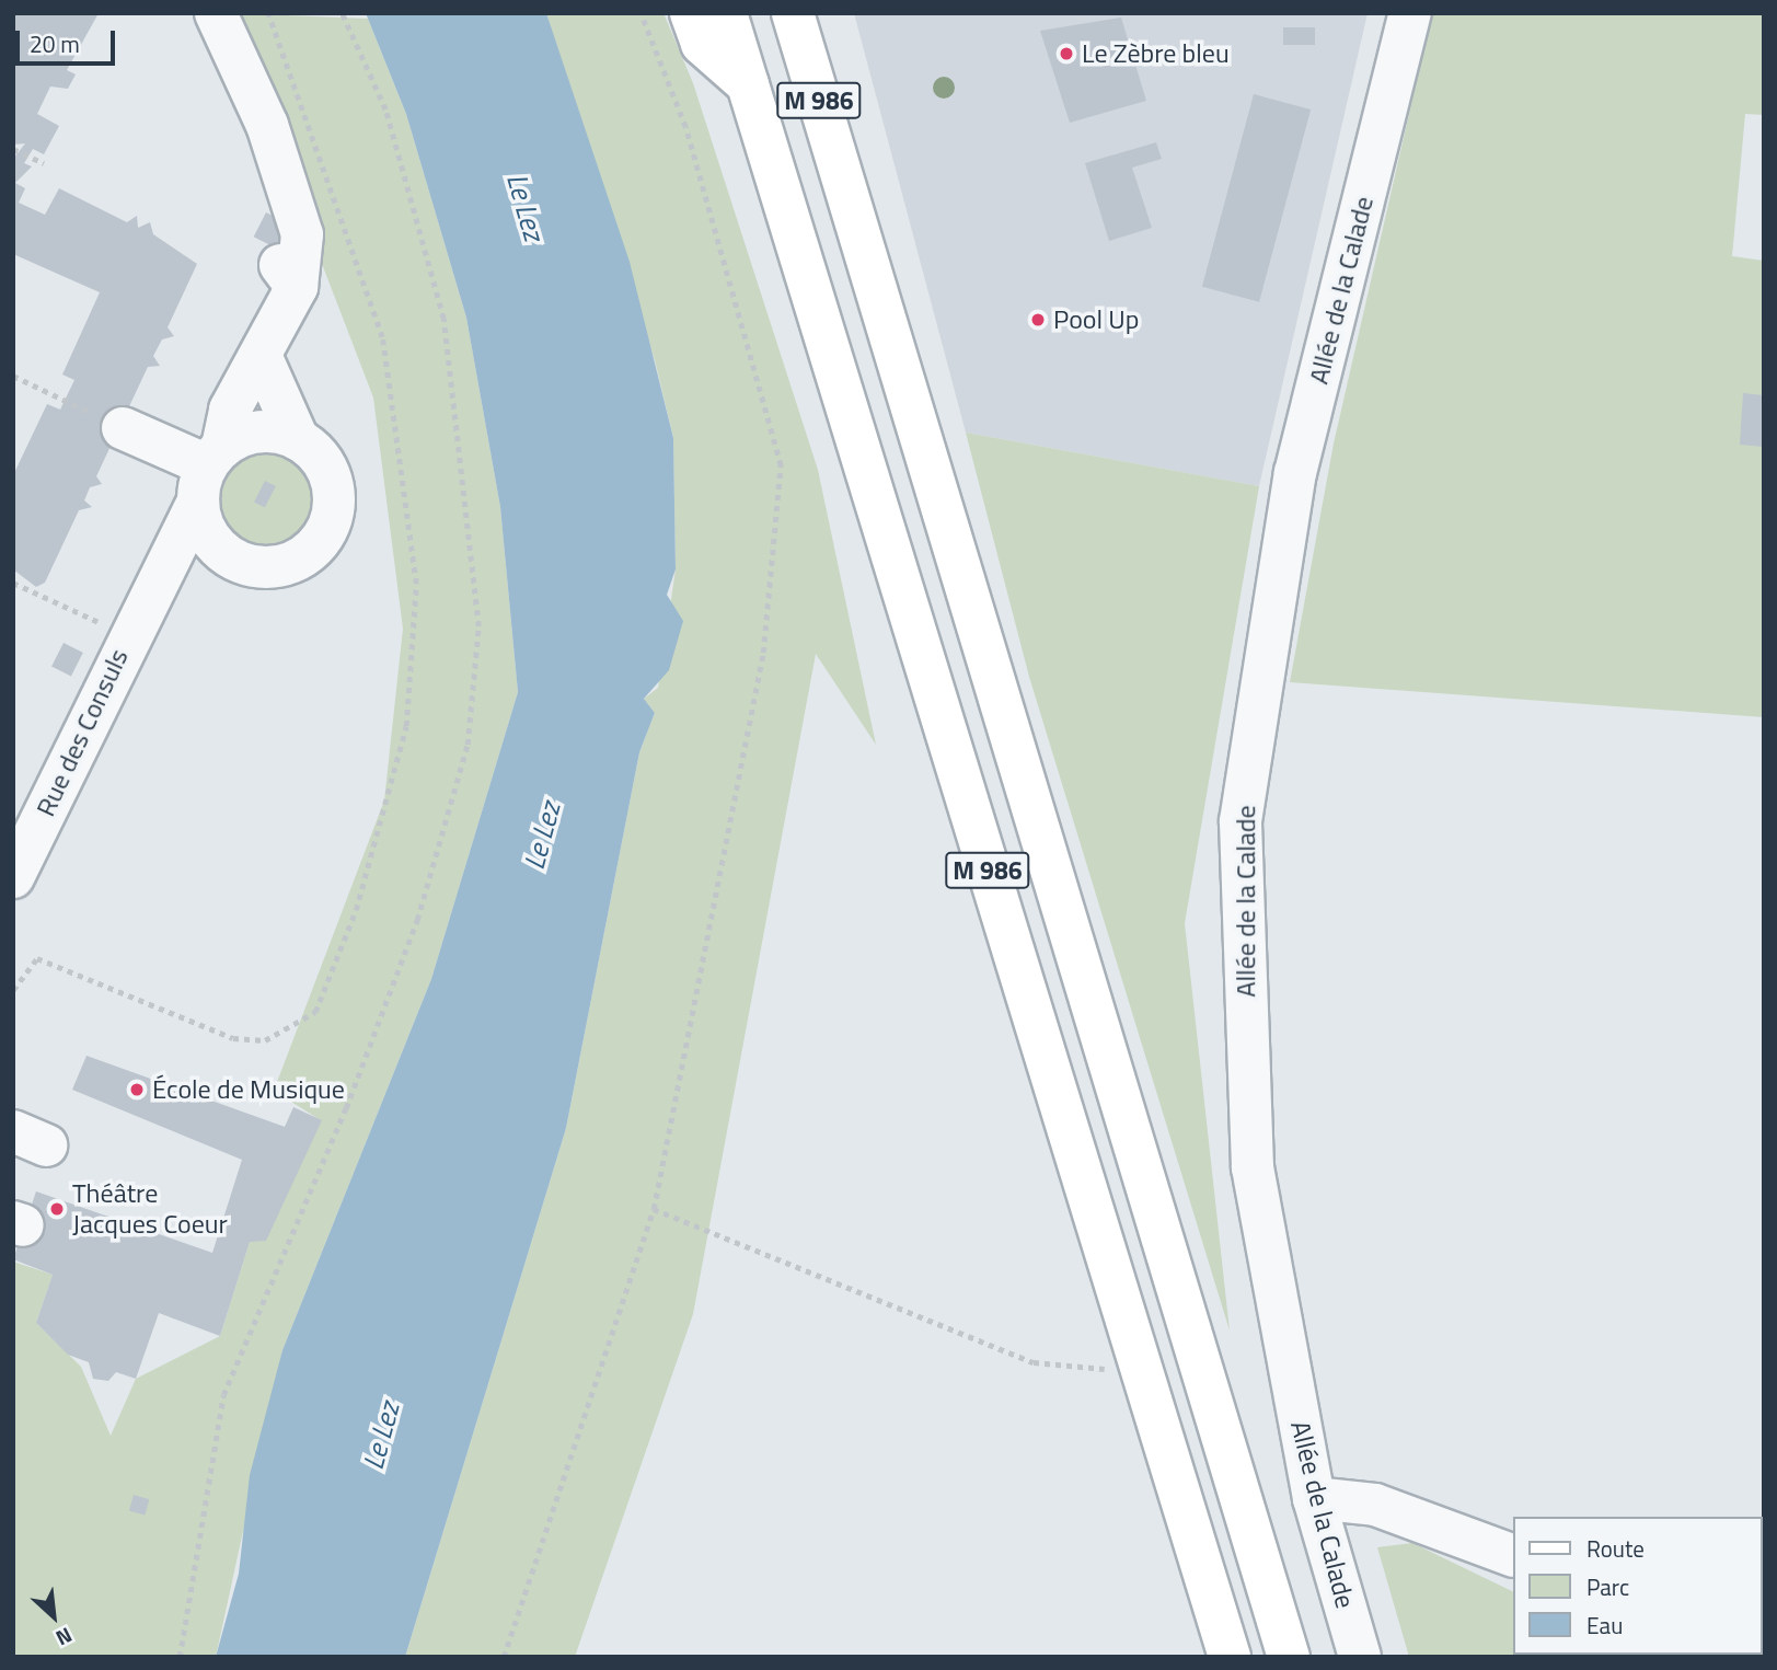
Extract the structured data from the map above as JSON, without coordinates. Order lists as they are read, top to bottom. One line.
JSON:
{"streets":{"main road":["M 986"],"street":["Allée de la Calade","Rue des Consuls"]},"water":["Le Lez"],"places":["Le Zèbre bleu","Pool Up","École de Musique","Théâtre Jacques Coeur"],"legend":["Route","Parc","Eau"],"scale_bar":"20 m","north":"bottom right"}
